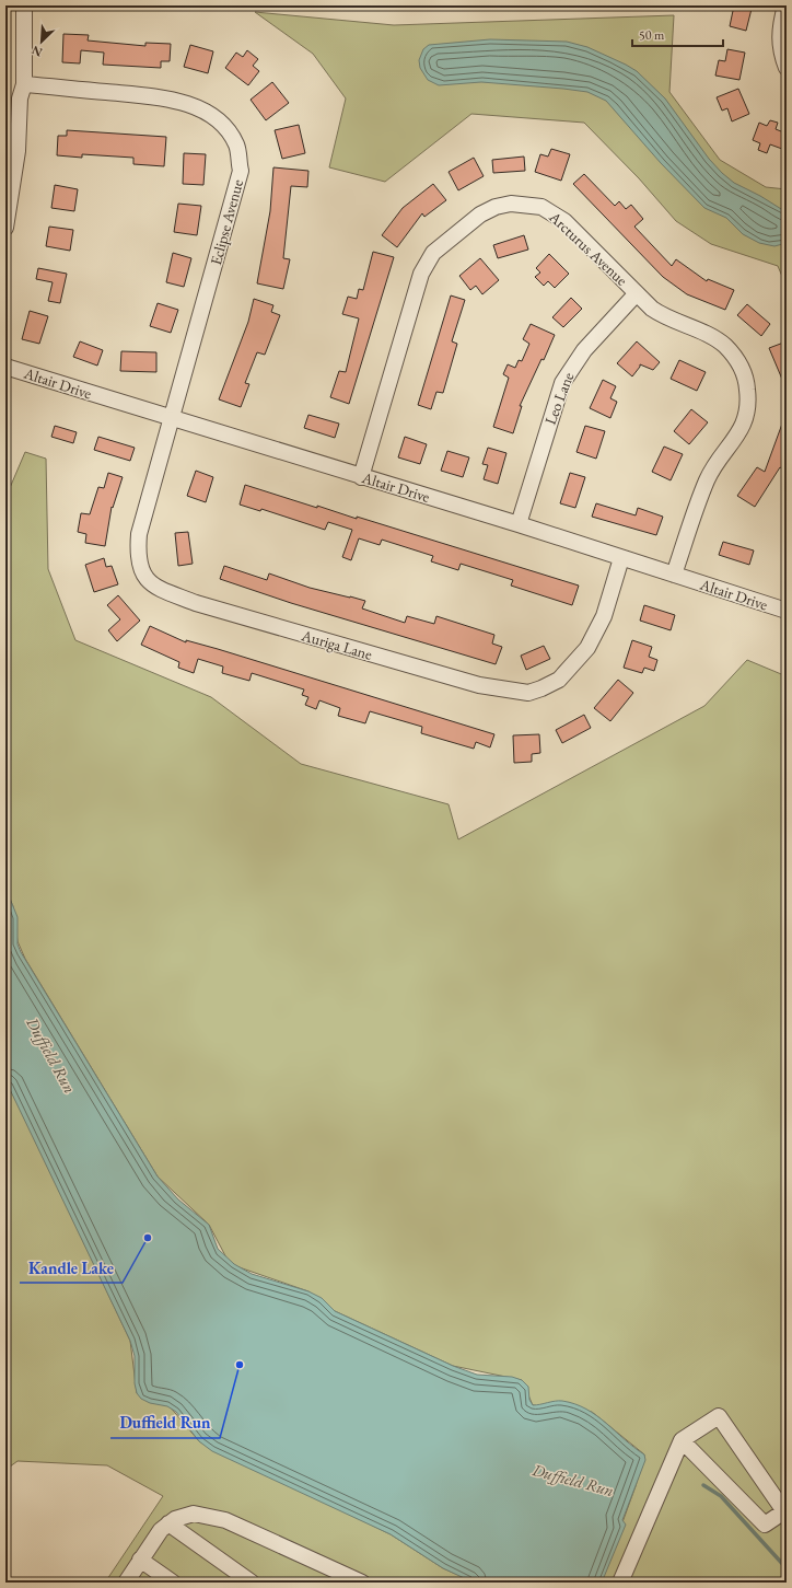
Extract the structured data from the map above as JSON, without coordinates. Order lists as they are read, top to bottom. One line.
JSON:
{"streets":{"street":["Eclipse Avenue","Arcturus Avenue","Altair Drive","Leo Lane","Auriga Lane"]},"crossings":[["Eclipse Avenue","Altair Drive"],["Eclipse Avenue","Auriga Lane"],["Arcturus Avenue","Altair Drive"],["Arcturus Avenue","Leo Lane"],["Altair Drive","Leo Lane"],["Altair Drive","Auriga Lane"]],"water":["Duffield Run"],"places":["Kandle Lake","Duffield Run"],"scale_bar":"50 m","north":"bottom left"}
